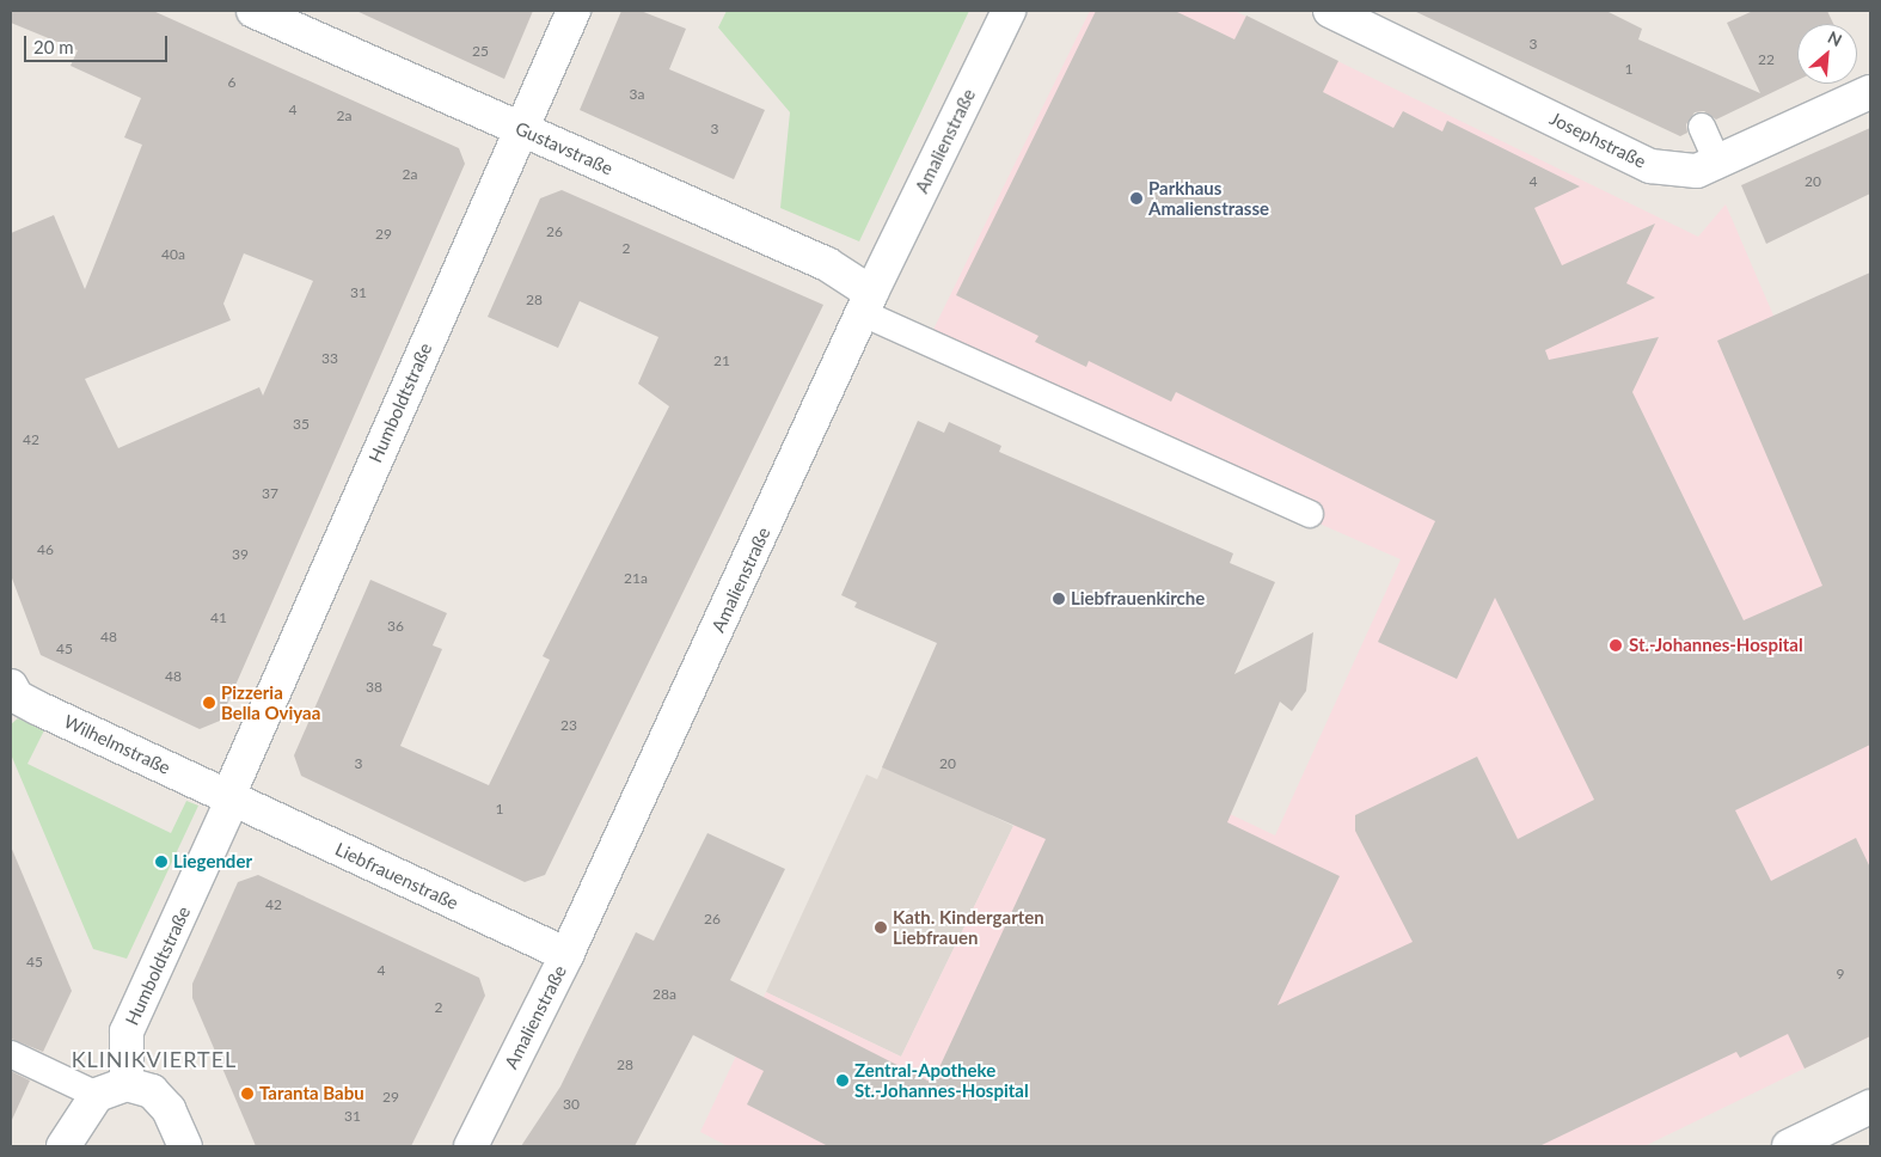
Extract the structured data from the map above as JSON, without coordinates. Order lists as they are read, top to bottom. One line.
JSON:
{"streets":{"street":["Josephstraße","Amalienstraße","Gustavstraße","Humboldtstraße","Wilhelmstraße","Liebfrauenstraße"]},"crossings":[["Amalienstraße","Gustavstraße"],["Amalienstraße","Liebfrauenstraße"],["Gustavstraße","Humboldtstraße"],["Humboldtstraße","Wilhelmstraße"],["Humboldtstraße","Liebfrauenstraße"],["Wilhelmstraße","Liebfrauenstraße"]],"districts":["KLINIKVIERTEL"],"places":["Parkhaus Amalienstrasse","Liebfrauenkirche","St.-Johannes-Hospital","Pizzeria Bella Oviyaa","Liegender","Kath. Kindergarten Liebfrauen","Zentral-Apotheke St.-Johannes-Hospital","Taranta Babu"],"house_numbers":["3","25","22","1","6","3a","4","2a","3","2a","4","20","26","29","2","40a","31","28","33","21","35","42","37","46","39","21a","41","36","48","45","48","38","23","3","20","1","42","26","45","4","9","28a","2","28","29","30","31"],"scale_bar":"20 m","north":"top right"}
